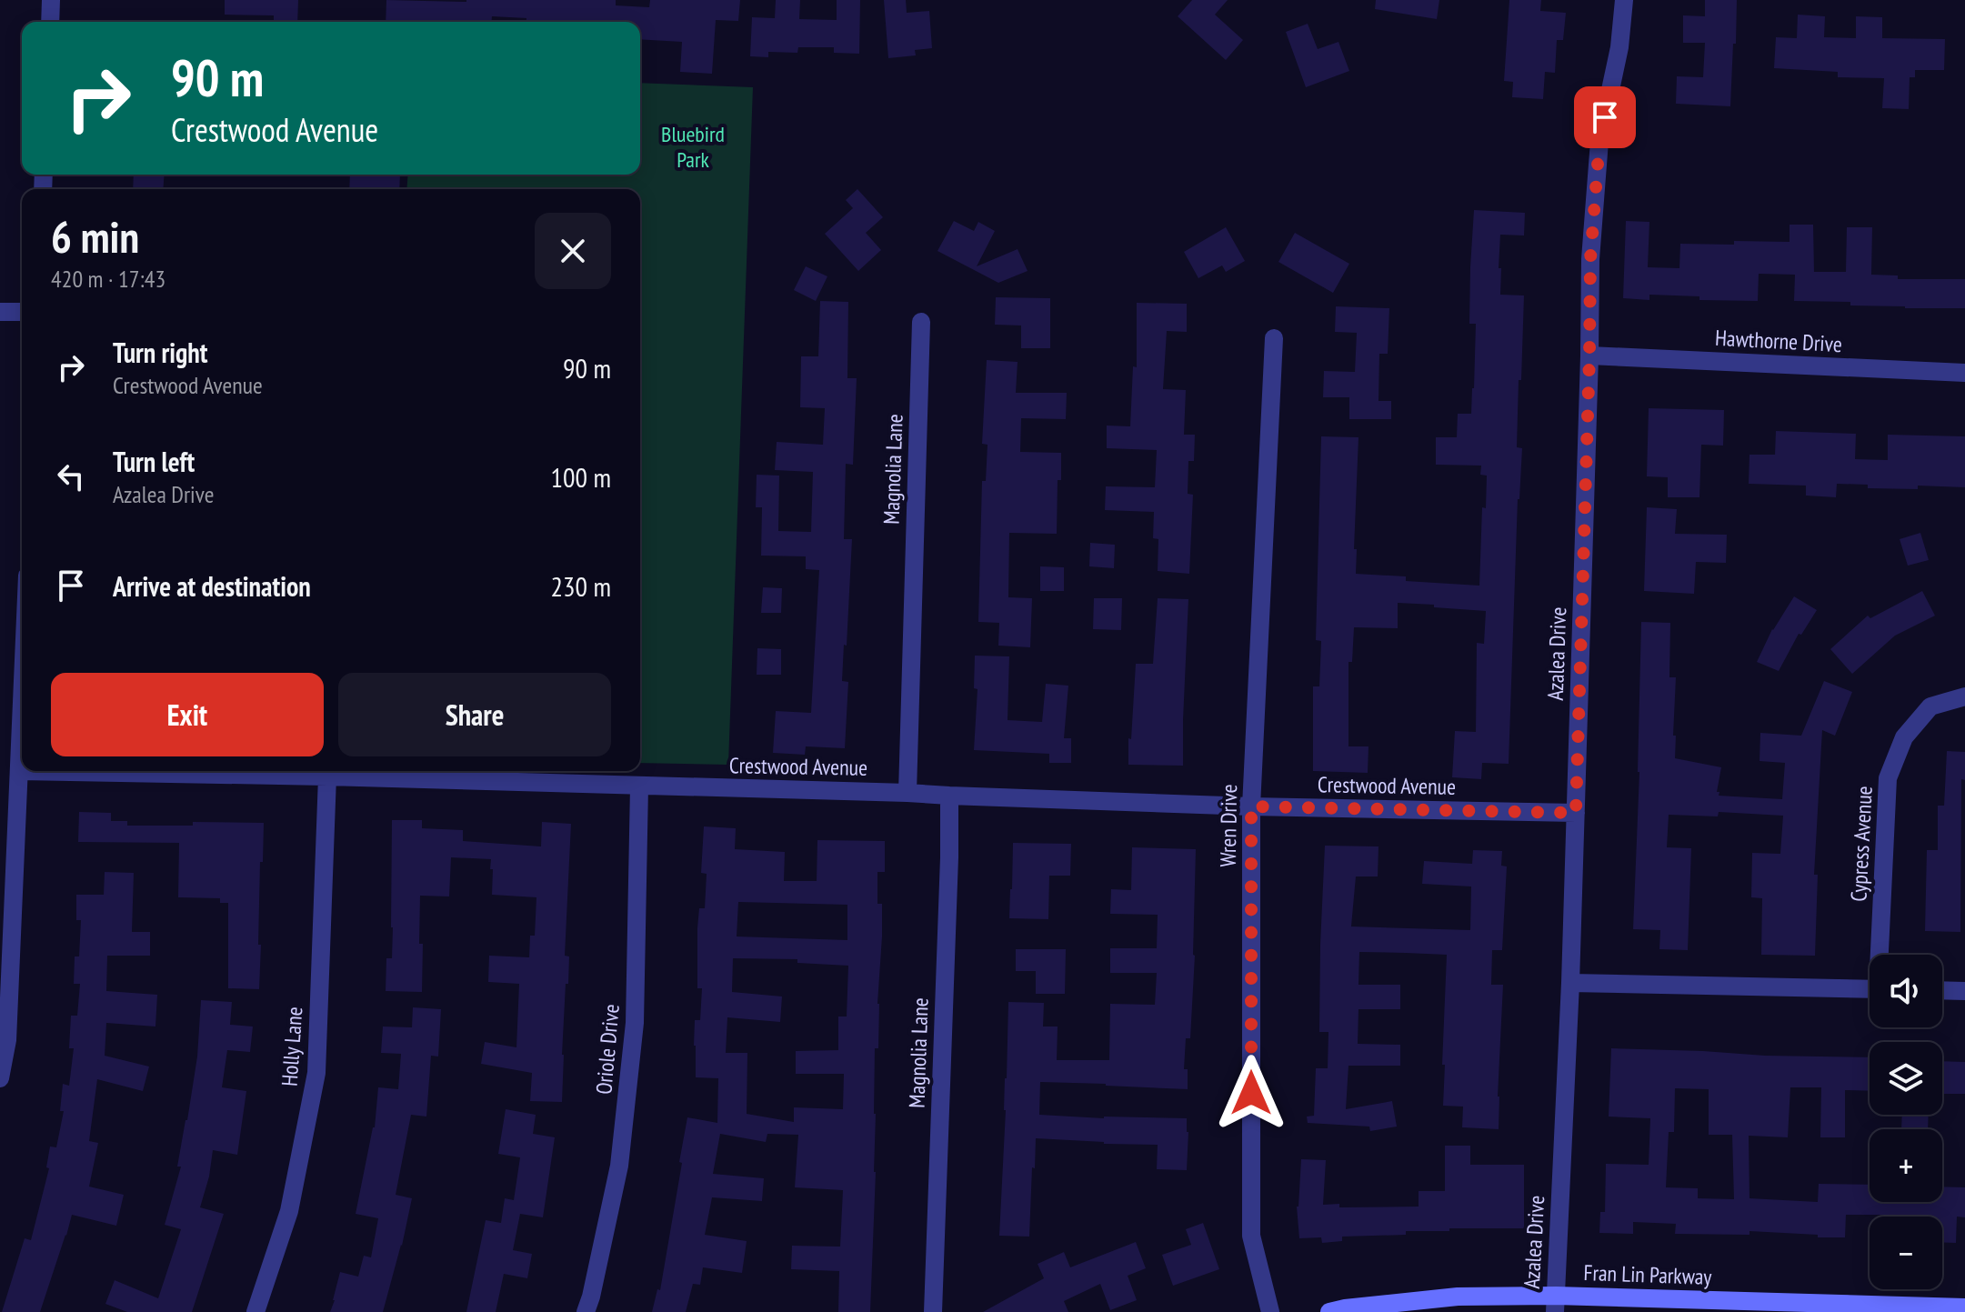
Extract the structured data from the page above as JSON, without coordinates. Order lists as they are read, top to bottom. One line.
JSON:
{"streets":{"street":["Hawthorne Drive","Magnolia Lane","Azalea Drive","Crestwood Avenue","Wren Drive","Cypress Avenue","Holly Lane","Oriole Drive","Fran Lin Parkway"]},"crossings":[["Hawthorne Drive","Azalea Drive"],["Magnolia Lane","Crestwood Avenue"],["Azalea Drive","Crestwood Avenue"],["Azalea Drive","Fran Lin Parkway"],["Crestwood Avenue","Wren Drive"],["Crestwood Avenue","Holly Lane"],["Crestwood Avenue","Oriole Drive"]],"parks":["Bluebird Park"],"page":{"turn":["90 m","Crestwood Avenue"],"heading":["6 min","420 m · 17:43"],"list":[{"name":"Turn right","note":"Crestwood Avenue","value":"90 m"},{"name":"Turn left","note":"Azalea Drive","value":"100 m"},{"name":"Arrive at destination","value":"230 m"}],"buttons":["Exit","Share"],"map_buttons":["+","−"]}}
